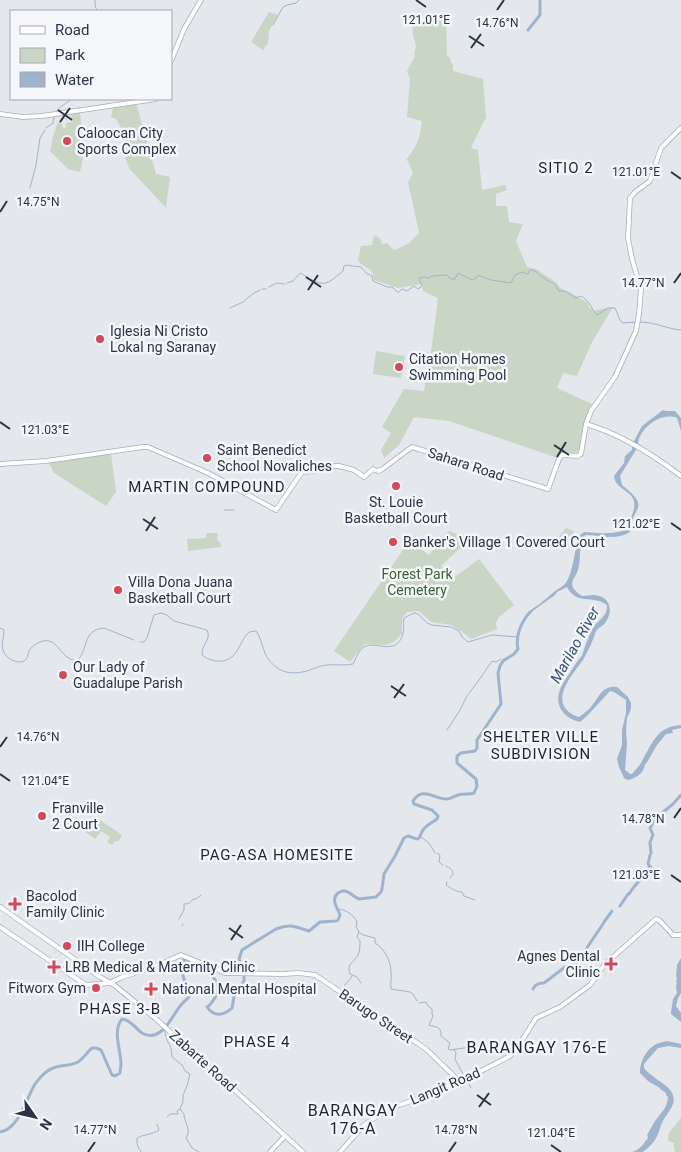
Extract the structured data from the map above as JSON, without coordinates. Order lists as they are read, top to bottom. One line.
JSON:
{"streets":{"main road":["Sahara Road","Barugo Street","Zabarte Road","Langit Road"]},"crossings":[["Barugo Street","Zabarte Road"],["Barugo Street","Langit Road"]],"districts":["SITIO 2","MARTIN COMPOUND","SHELTER VILLE SUBDIVISION","PAG-ASA HOMESITE","PHASE 3-B","PHASE 4","BARANGAY 176-E","BARANGAY 176-A"],"water":["Marilao River"],"parks":["Forest Park Cemetery"],"places":{"other":["Caloocan City Sports Complex","Iglesia Ni Cristo Lokal ng Saranay","Citation Homes Swimming Pool","Saint Benedict School Novaliches","St. Louie Basketball Court","Banker's Village 1 Covered Court","Villa Dona Juana Basketball Court","Our Lady of Guadalupe Parish","Franville 2 Court","IIH College","Fitworx Gym"],"health":["Bacolod Family Clinic","Agnes Dental Clinic","LRB Medical & Maternity Clinic","National Mental Hospital"]},"legend":["Road","Park","Water"],"north":"bottom right","coordinates":["121.01°E","14.76°N","14.75°N","14.77°N","121.03°E","121.02°E","121.04°E","14.78°N"]}
